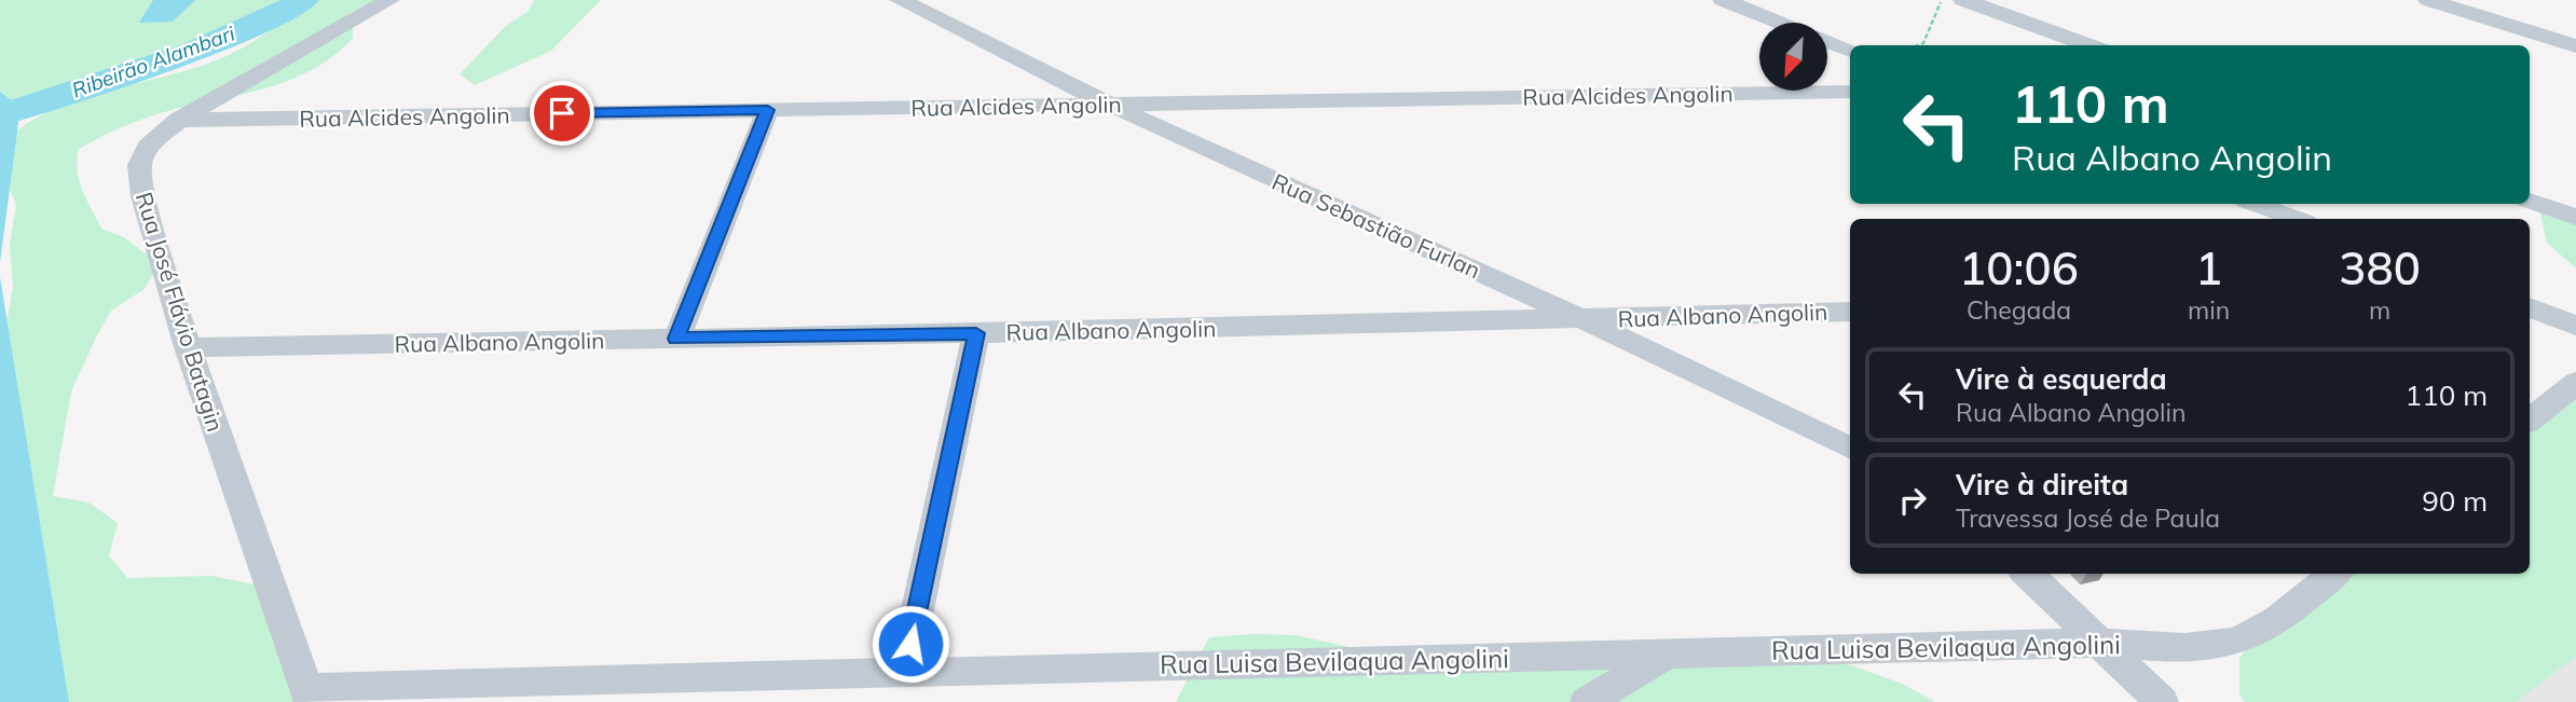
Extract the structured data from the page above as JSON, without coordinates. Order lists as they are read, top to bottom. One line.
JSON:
{"streets":{"street":["Rua Alcides Angolin","Rua Sebastião Furlan","Rua José Flávio Batagin","Rua Albano Angolin","Rua Luisa Bevilaqua Angolini"]},"crossings":[["Rua Alcides Angolin","Rua Sebastião Furlan"],["Rua Alcides Angolin","Rua José Flávio Batagin"],["Rua Sebastião Furlan","Rua Albano Angolin"],["Rua José Flávio Batagin","Rua Albano Angolin"],["Rua José Flávio Batagin","Rua Luisa Bevilaqua Angolini"]],"water":["Ribeirão Alambari"],"north":"bottom left","page":{"turn":["110 m","Rua Albano Angolin"],"eta":["10:06","Chegada","1","min","380","m"],"list":[{"name":"Vire à esquerda","note":"Rua Albano Angolin","value":"110 m"},{"name":"Vire à direita","note":"Travessa José de Paula","value":"90 m"}]}}
